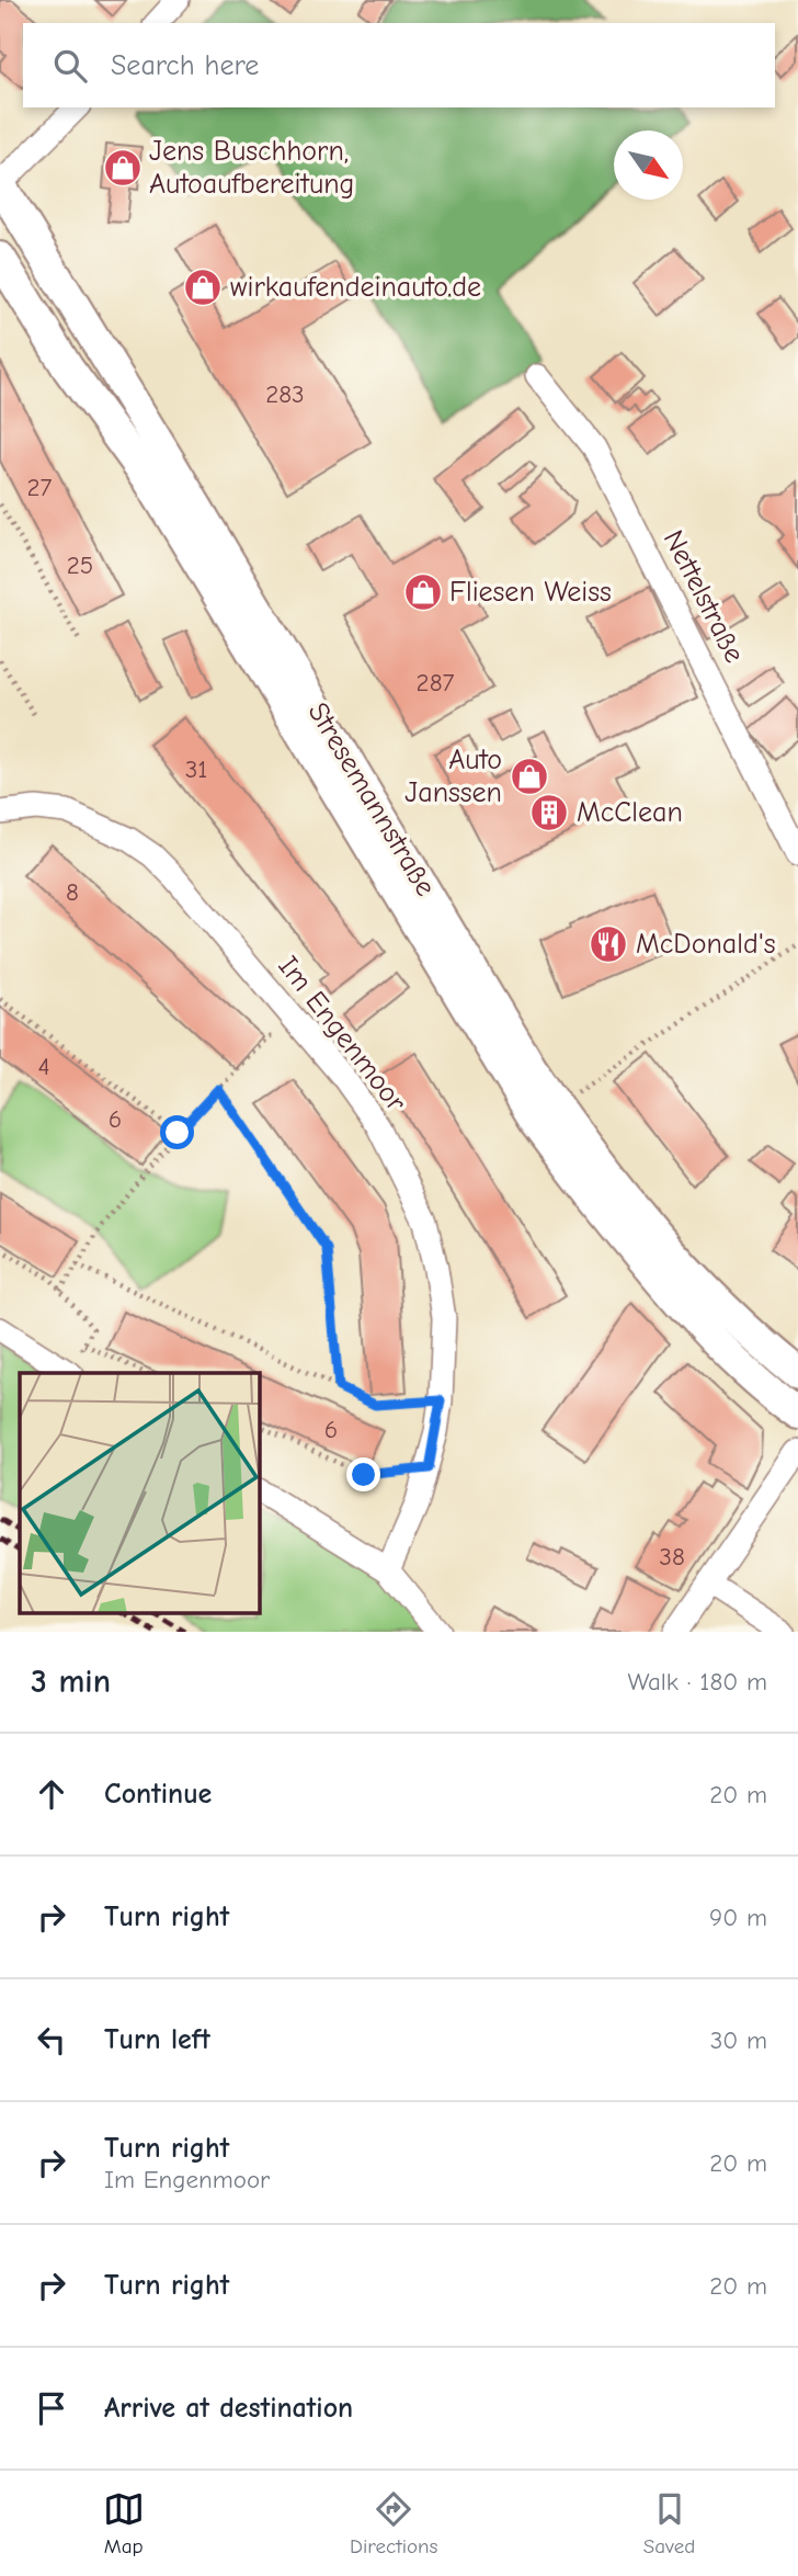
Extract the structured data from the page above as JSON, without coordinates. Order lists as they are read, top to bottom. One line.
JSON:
{"streets":{"main road":["Stresemannstraße"],"street":["Nettelstraße","Im Engenmoor"]},"places":{"shop":["Jens Buschhorn, Autoaufbereitung","wirkaufendeinauto.de","Fliesen Weiss","Auto Janssen"],"building":["McClean"],"restaurant":["McDonald's"]},"house_numbers":["283","27","25","287","31","8","4","6","6","38"],"north":"bottom right","page":{"search":"Search here","heading":["3 min","Walk · 180 m"],"list":[["Continue","20 m"],["Turn right","90 m"],["Turn left","30 m"],["Turn right","Im Engenmoor","20 m"],["Turn right","20 m"],"Arrive at destination"],"nav":["Map","Directions","Saved"]}}
